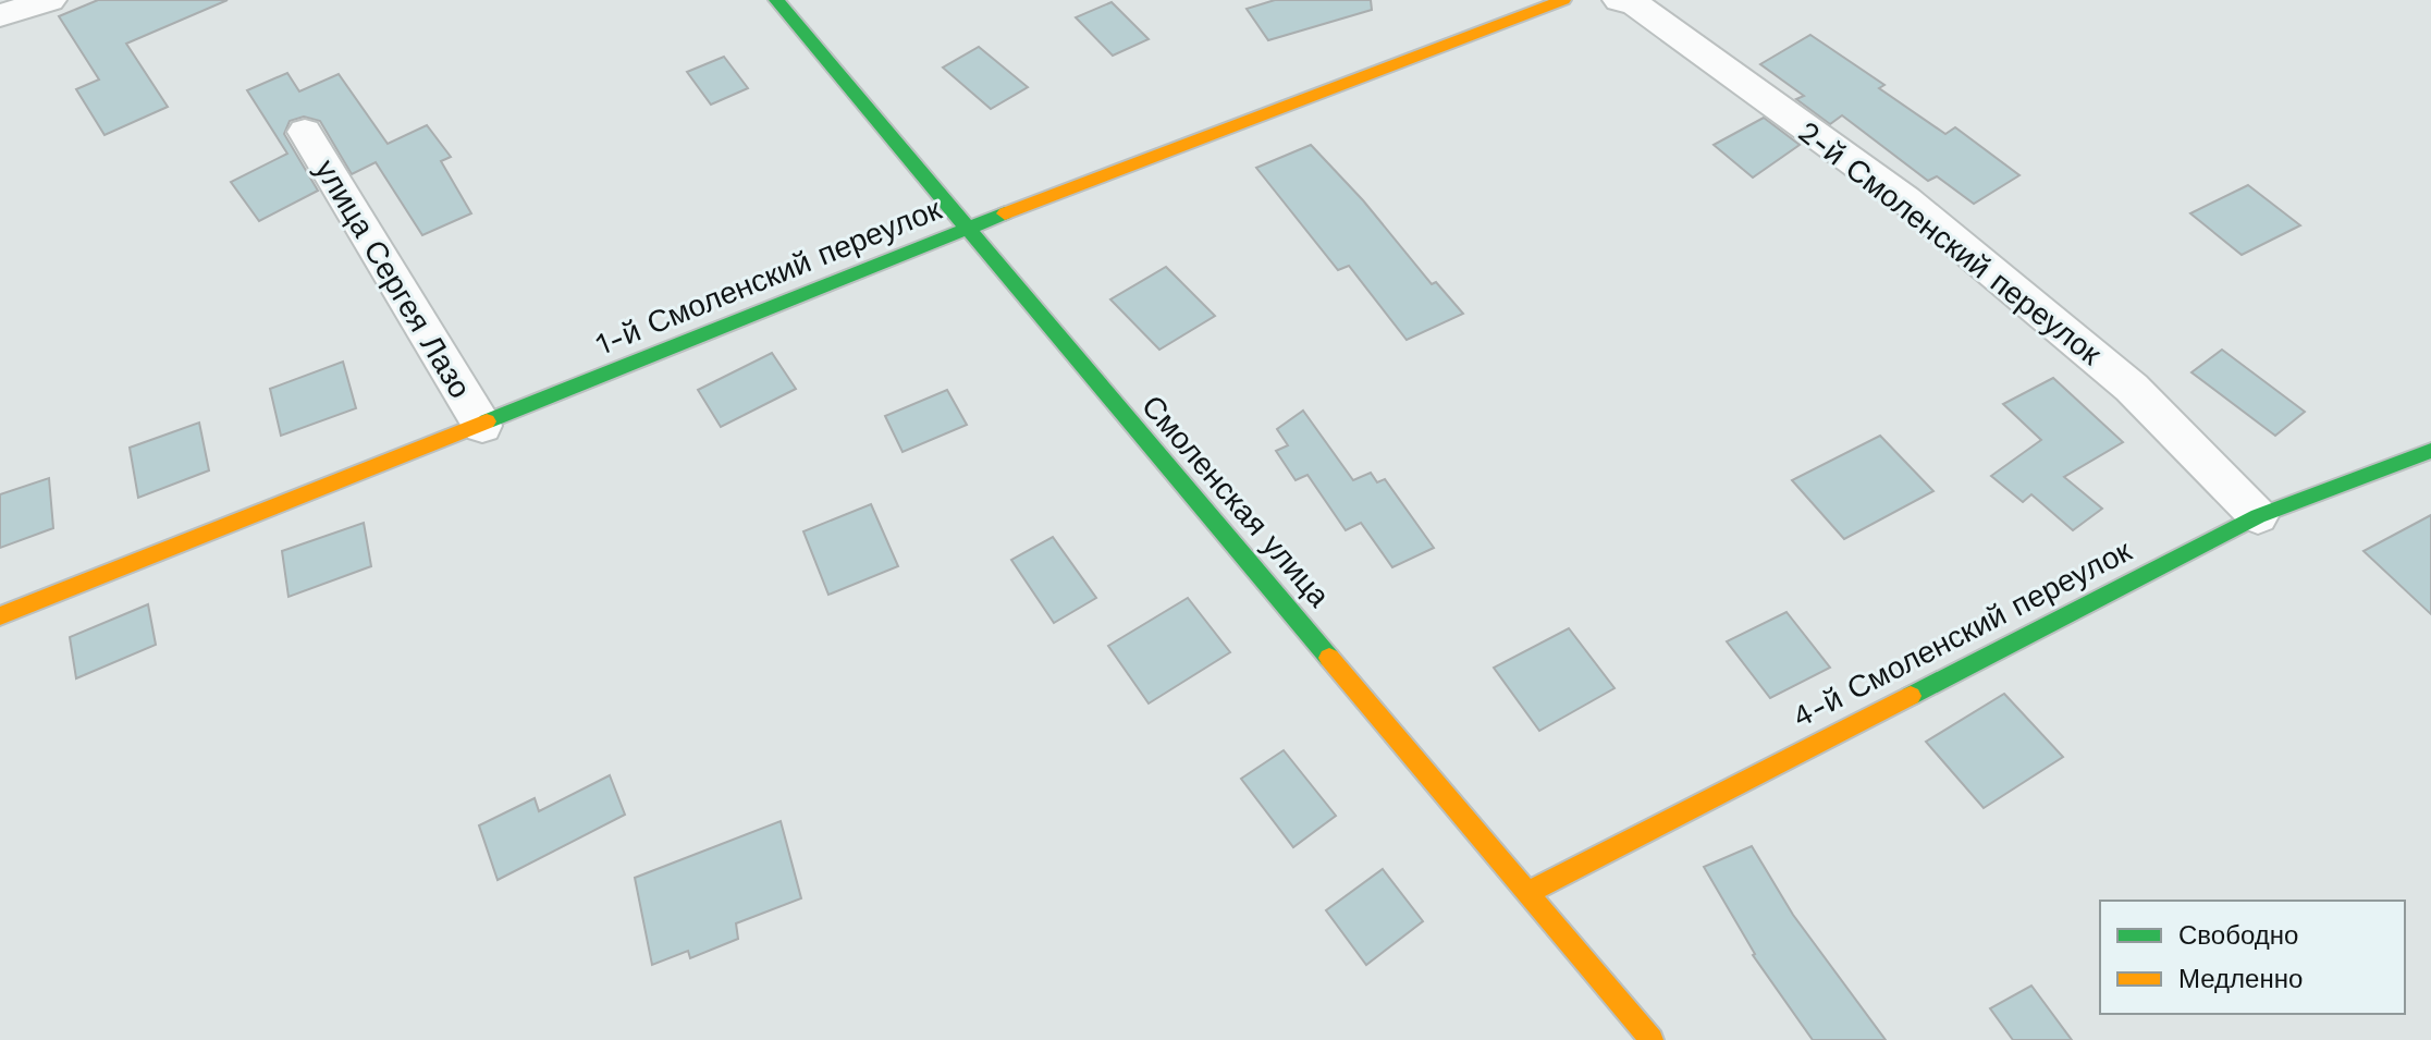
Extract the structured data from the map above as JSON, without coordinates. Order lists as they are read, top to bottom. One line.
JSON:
{"streets":{"street":["2-й Смоленский переулок","1-й Смоленский переулок","улица Сергея Лазо","Смоленская улица","4-й Смоленский переулок"]},"crossings":[["2-й Смоленский переулок","4-й Смоленский переулок"],["1-й Смоленский переулок","улица Сергея Лазо"],["1-й Смоленский переулок","Смоленская улица"],["Смоленская улица","4-й Смоленский переулок"]],"legend":["Свободно","Медленно"]}
